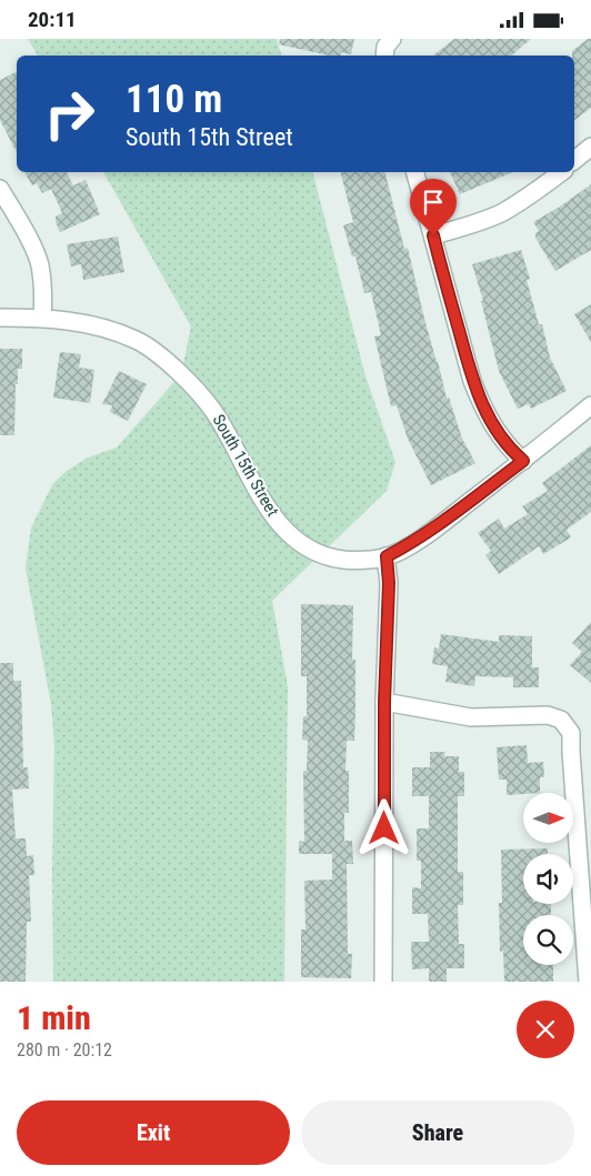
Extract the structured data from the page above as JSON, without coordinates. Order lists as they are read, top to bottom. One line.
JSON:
{"streets":{"street":["South 15th Street"]},"north":"right","page":{"status":"20:11","turn":["110 m","South 15th Street"],"heading":["1 min","280 m · 20:12"],"buttons":["Exit","Share"]}}
